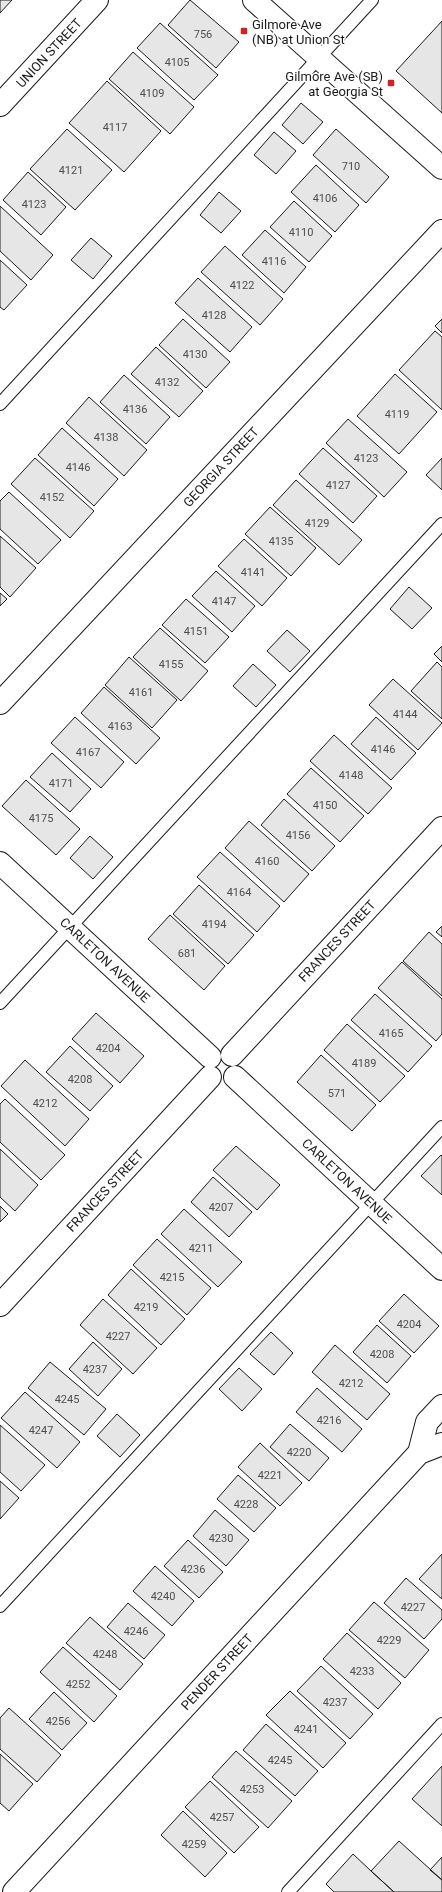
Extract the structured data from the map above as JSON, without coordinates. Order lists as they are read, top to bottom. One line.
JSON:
{"streets":{"street":["UNION STREET","GEORGIA STREET","FRANCES STREET","CARLETON AVENUE","PENDER STREET"]},"crossings":[["FRANCES STREET","CARLETON AVENUE"]],"places":{"transit":["Gilmore Ave (NB) at Union St","Gilmore Ave (SB) at Georgia St"]},"house_numbers":["756","4105","4109","4117","710","4121","4106","4123","4110","4116","4122","4128","4130","4132","4136","4119","4138","4123","4146","4127","4152","4129","4135","4141","4147","4151","4155","4161","4144","4163","4146","4167","4148","4171","4150","4175","4156","4160","4164","4194","681","4165","4204","4189","4208","571","4212","4207","4211","4215","4219","4204","4227","4208","4237","4212","4245","4216","4247","4220","4221","4228","4230","4236","4240","4227","4246","4229","4248","4233","4252","4237","4256","4241","4245","4253","4257","4259"]}
